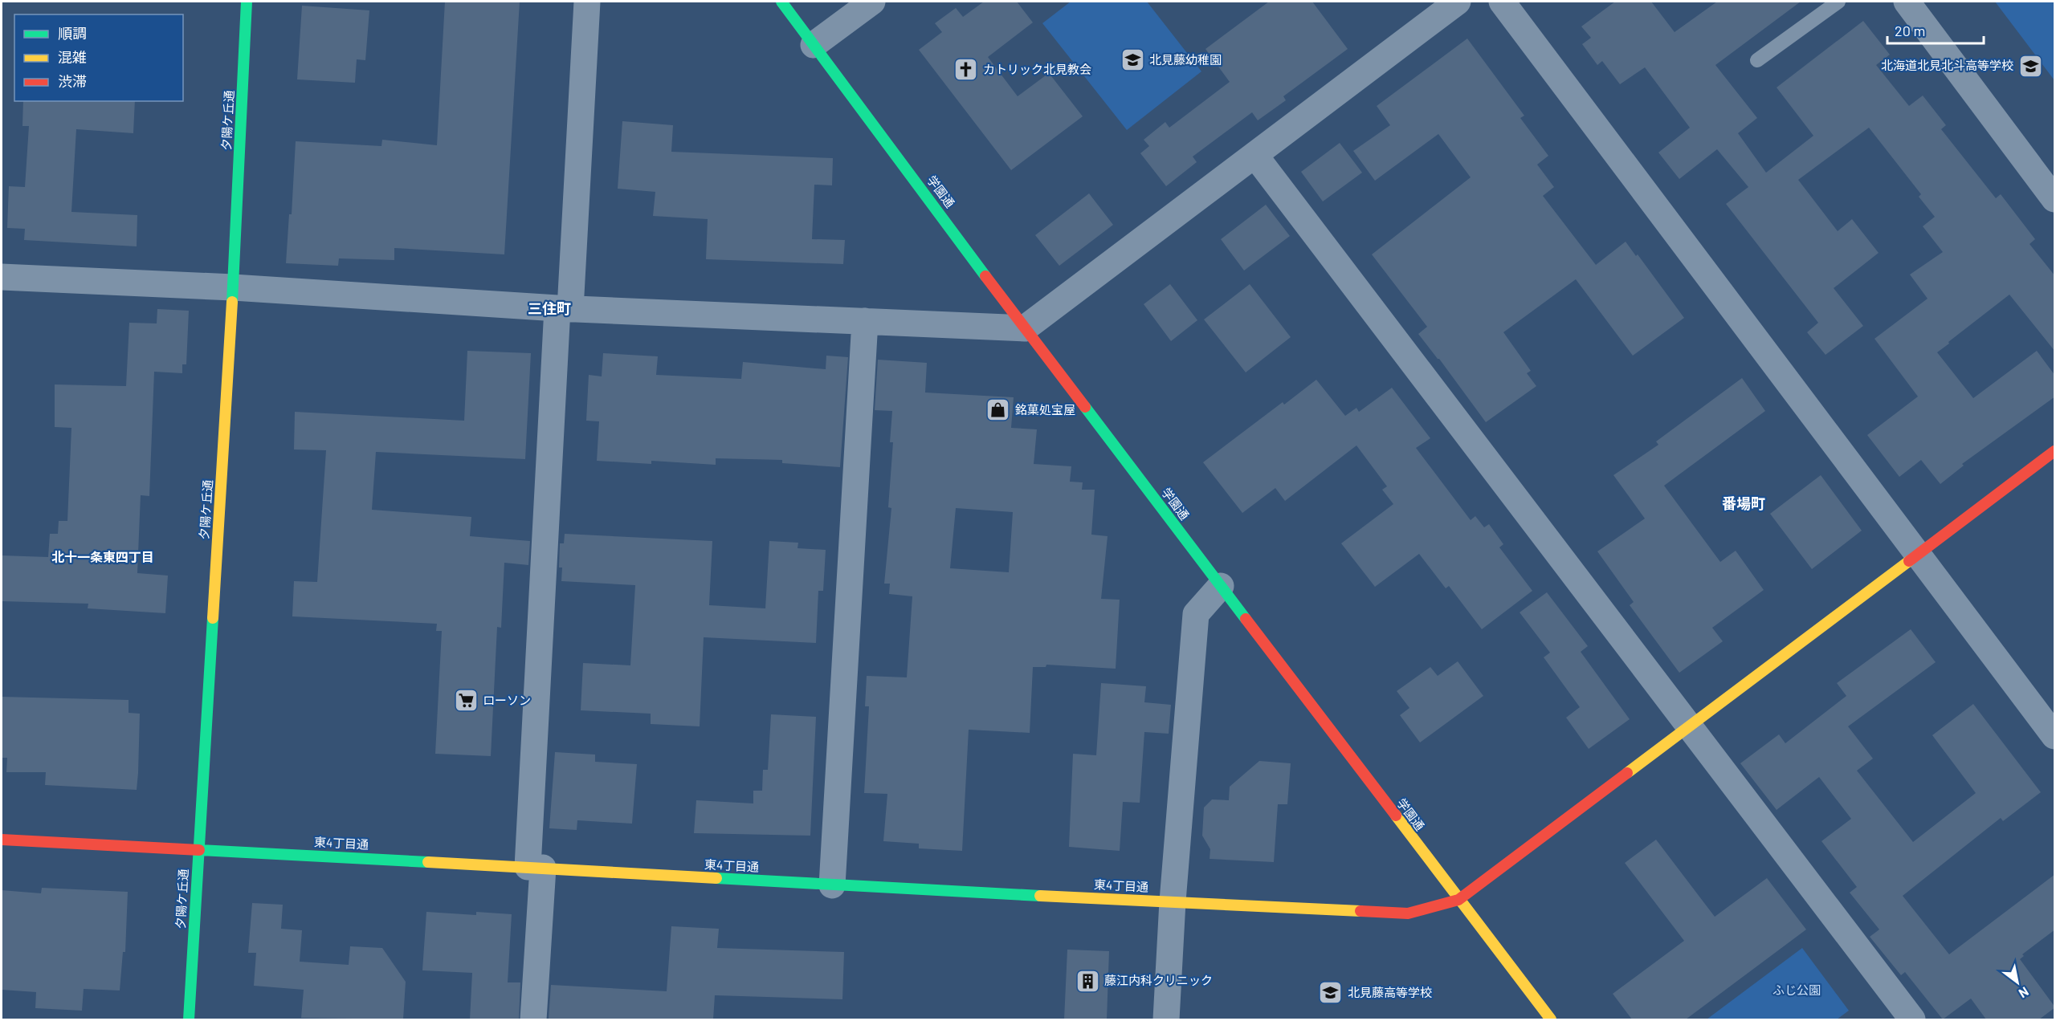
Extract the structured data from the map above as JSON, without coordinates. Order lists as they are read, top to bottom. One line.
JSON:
{"streets":{"street":["夕陽ケ丘通","学園通","東4丁目通"]},"crossings":[["夕陽ケ丘通","東4丁目通"],["学園通","東4丁目通"]],"districts":["三住町","番場町","北十一条東四丁目"],"parks":["ふじ公園"],"places":{"school or university":["北見藤幼稚園","北海道北見北斗高等学校","北見藤高等学校"],"church":["カトリック北見教会"],"shop":["銘菓処宝屋"],"supermarket":["ローソン"],"building":["藤江内科クリニック"]},"legend":["順調","混雑","渋滞"],"scale_bar":"20 m","north":"bottom right"}
